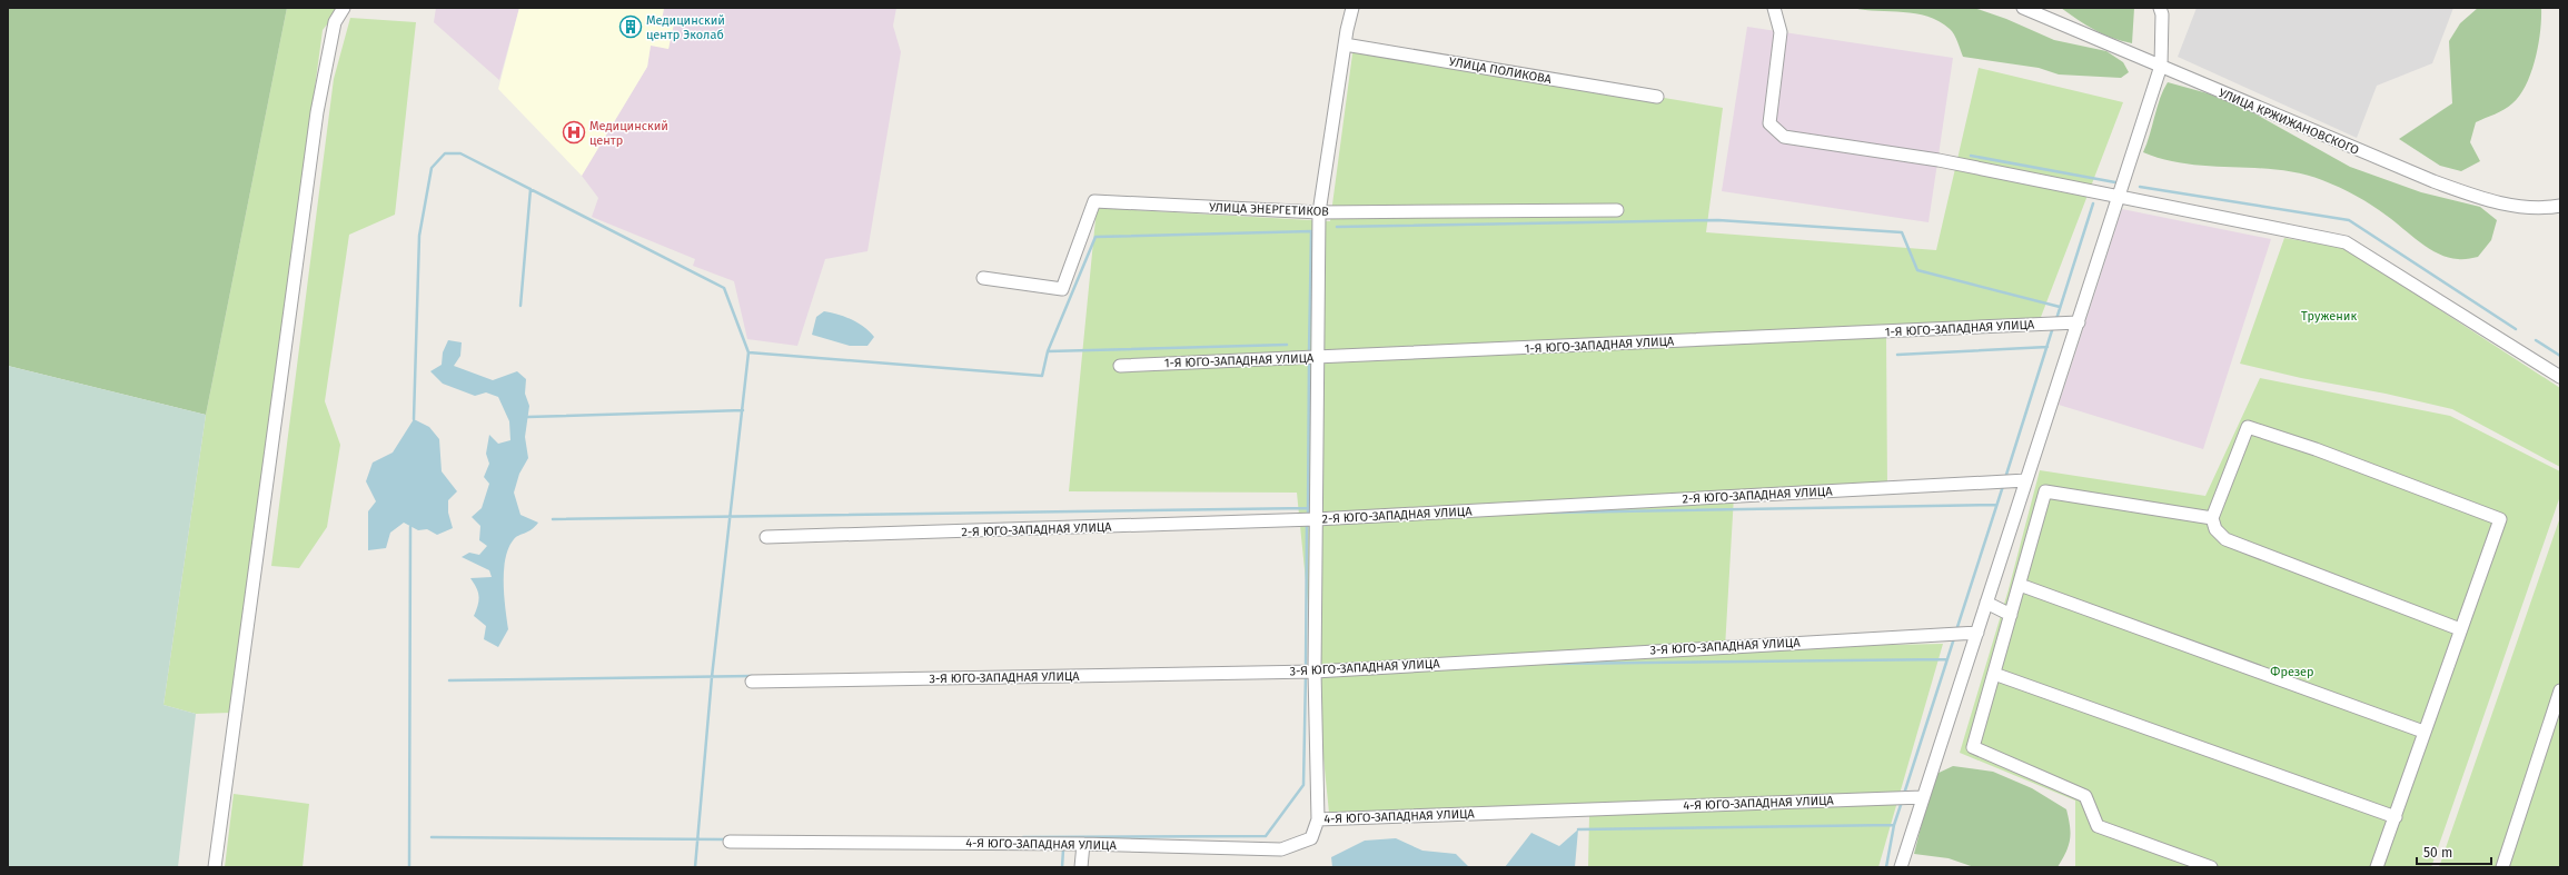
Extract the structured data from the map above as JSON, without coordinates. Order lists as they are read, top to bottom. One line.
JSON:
{"streets":{"street":["УЛИЦА ПОЛИКОВА","УЛИЦА КРЖИЖАНОВСКОГО","УЛИЦА ЭНЕРГЕТИКОВ","1-Я ЮГО-ЗАПАДНАЯ УЛИЦА","2-Я ЮГО-ЗАПАДНАЯ УЛИЦА","3-Я ЮГО-ЗАПАДНАЯ УЛИЦА","4-Я ЮГО-ЗАПАДНАЯ УЛИЦА"]},"parks":["Труженик","Фрезер"],"places":{"building":["Медицинский центр Эколаб"],"hospital":["Медицинский центр"]},"scale_bar":"50 m"}
